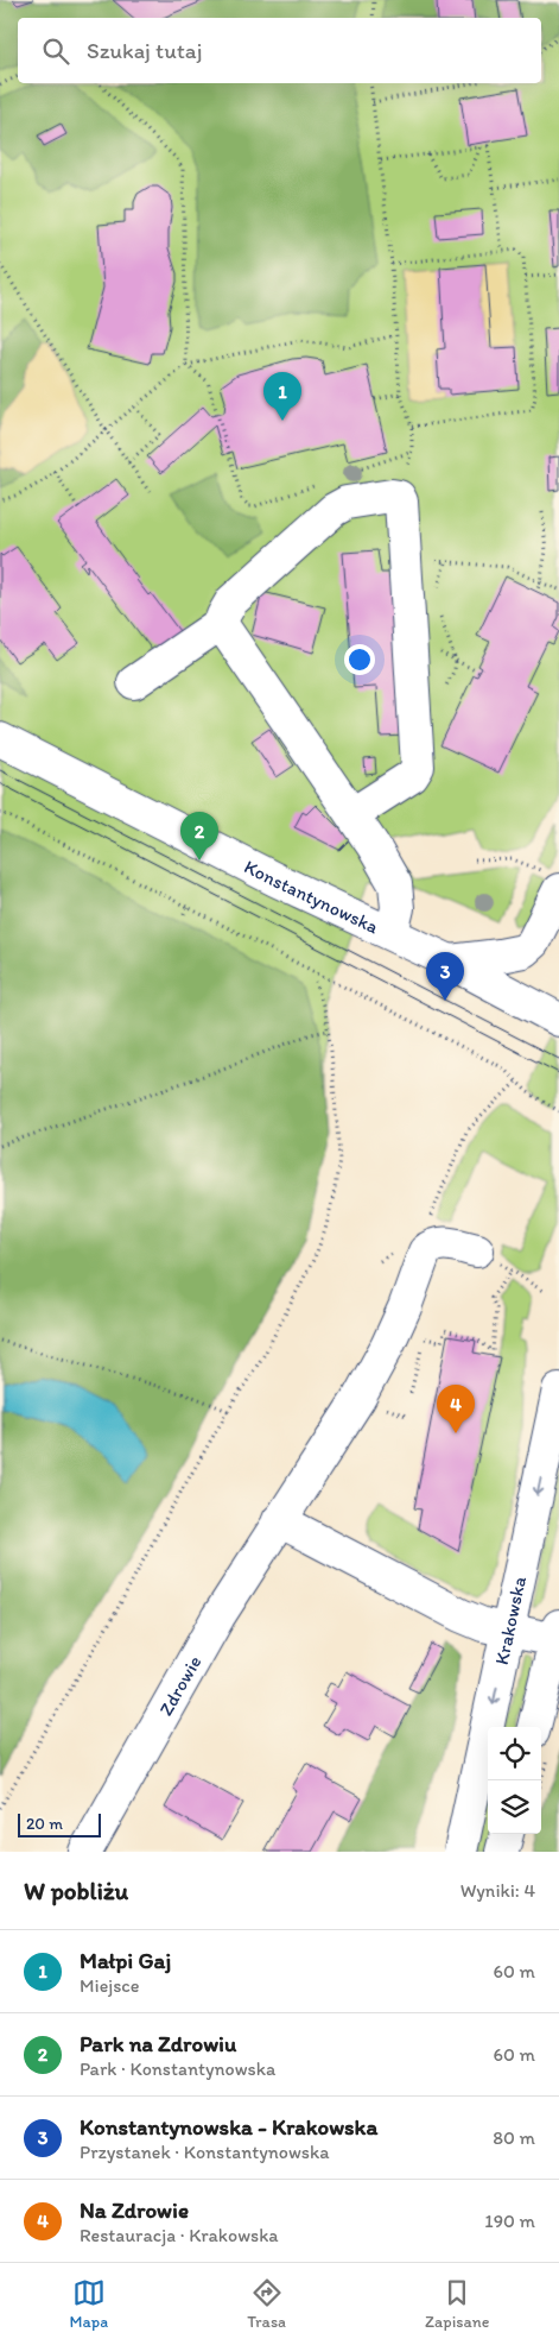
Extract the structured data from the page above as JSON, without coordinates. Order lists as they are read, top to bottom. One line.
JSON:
{"streets":{"main road":["Konstantynowska","Krakowska","Zdrowie"]},"one_way":["Krakowska"],"scale_bar":"20 m","page":{"search":"Szukaj tutaj","pins":["1","2","3","4"],"scale":"20 m","heading":["W pobliżu","Wyniki: 4"],"list":[{"mark":"1","name":"Małpi Gaj","note":"Miejsce","value":"60 m"},{"mark":"2","name":"Park na Zdrowiu","note":"Park · Konstantynowska","value":"60 m"},{"mark":"3","name":"Konstantynowska - Krakowska","note":"Przystanek · Konstantynowska","value":"80 m"},{"mark":"4","name":"Na Zdrowie","note":"Restauracja · Krakowska","value":"190 m"}],"nav":["Mapa","Trasa","Zapisane"]}}
